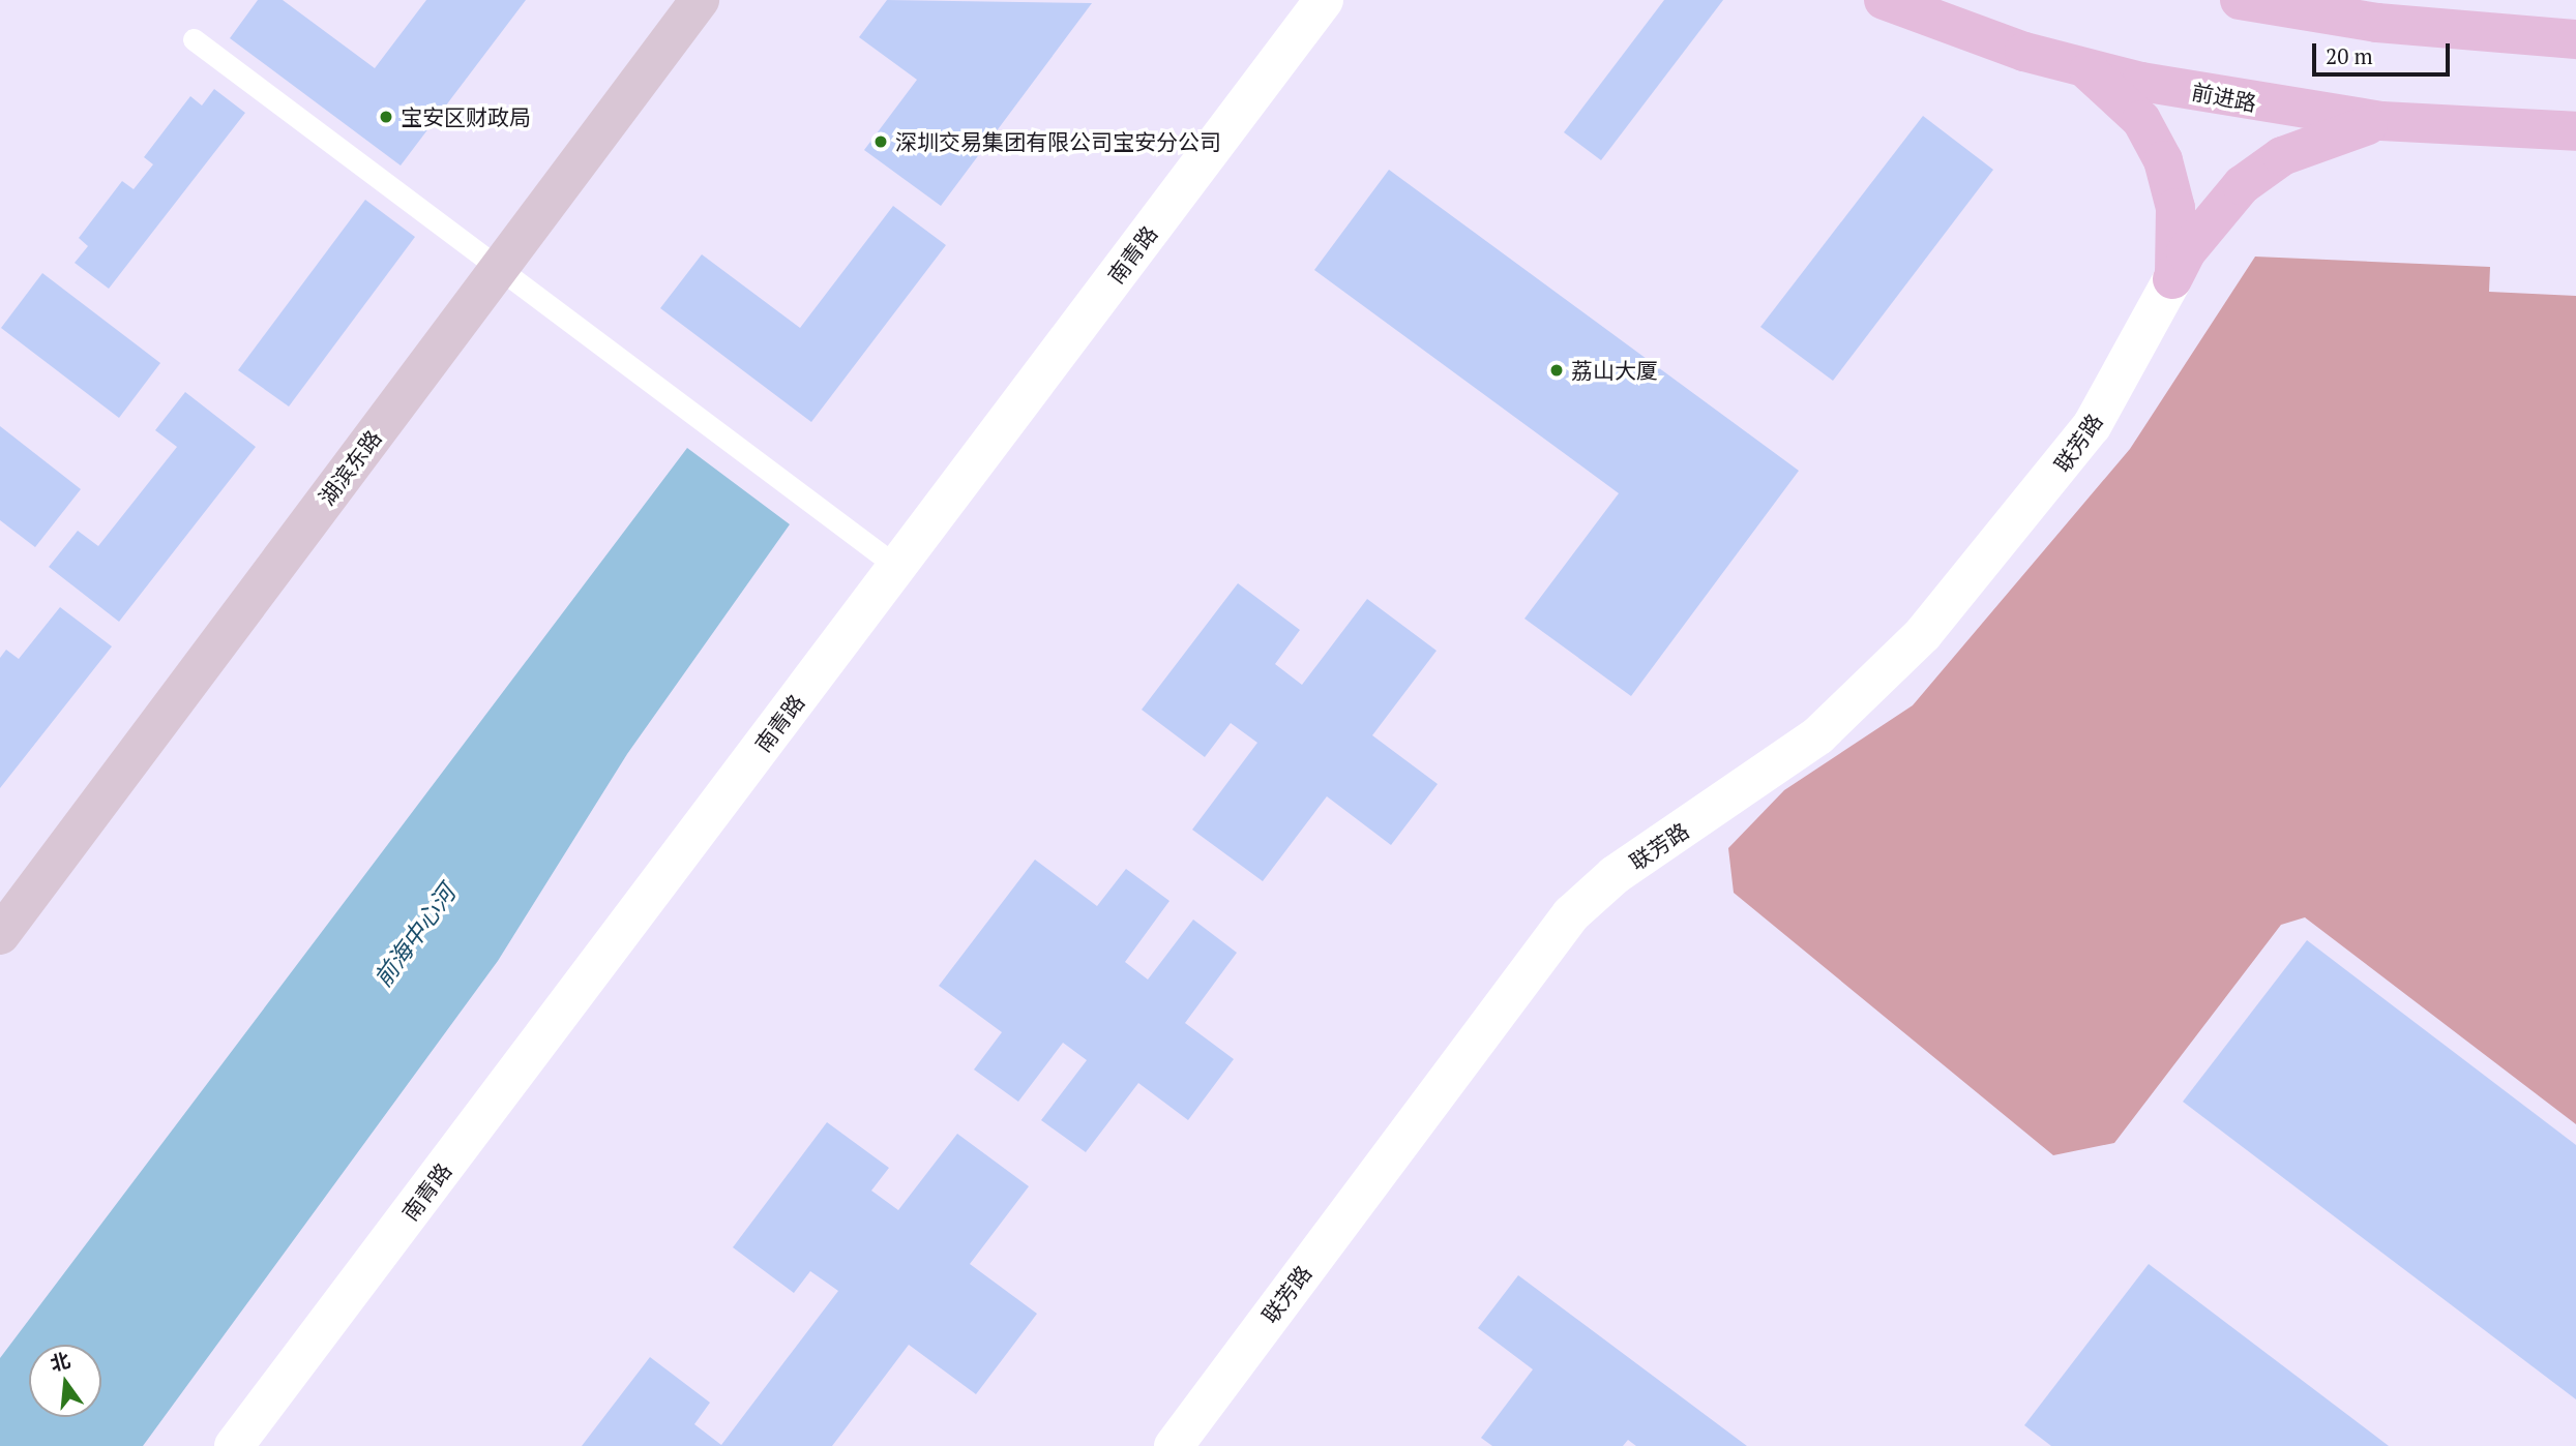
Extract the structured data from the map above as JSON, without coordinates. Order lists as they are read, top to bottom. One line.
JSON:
{"streets":{"main road":["前进路","湖滨东路"],"street":["南青路","联芳路"]},"water":["前海中心河"],"places":["宝安区财政局","深圳交易集团有限公司宝安分公司","荔山大厦"],"scale_bar":"20 m","north":"top"}
